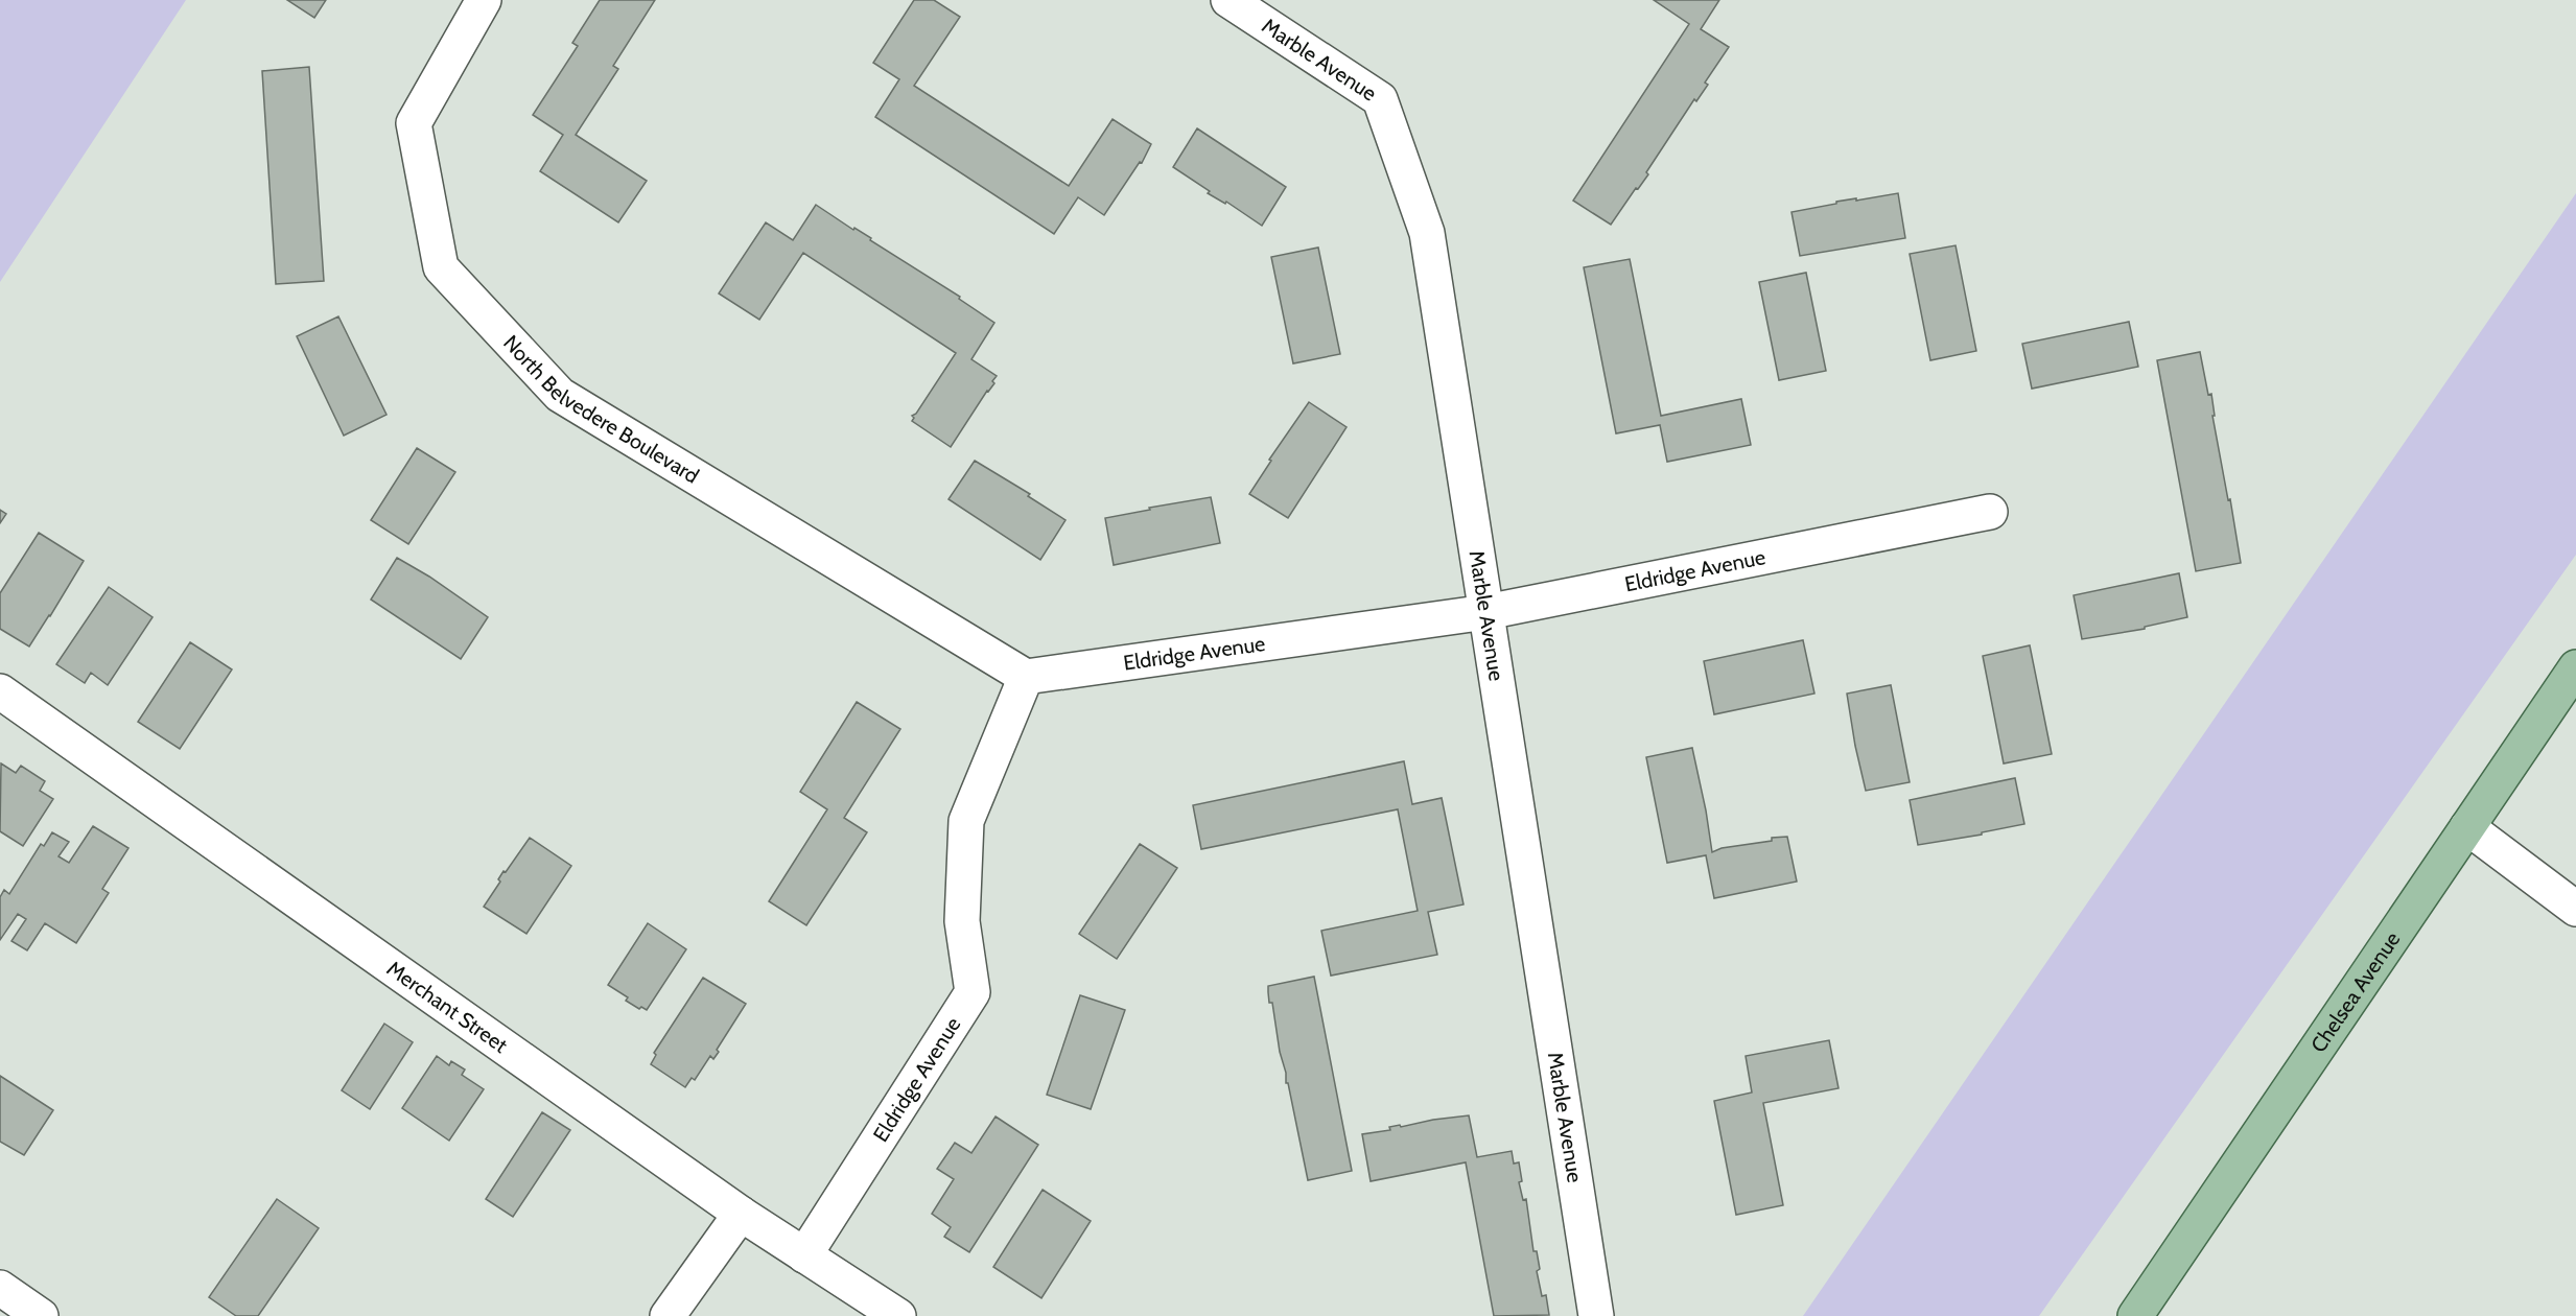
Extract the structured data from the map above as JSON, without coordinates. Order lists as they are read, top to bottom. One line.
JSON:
{"streets":{"main road":["Chelsea Avenue"],"street":["Marble Avenue","North Belvedere Boulevard","Eldridge Avenue","Merchant Street"]},"crossings":[["Marble Avenue","Eldridge Avenue"],["North Belvedere Boulevard","Eldridge Avenue"],["Eldridge Avenue","Merchant Street"]]}
